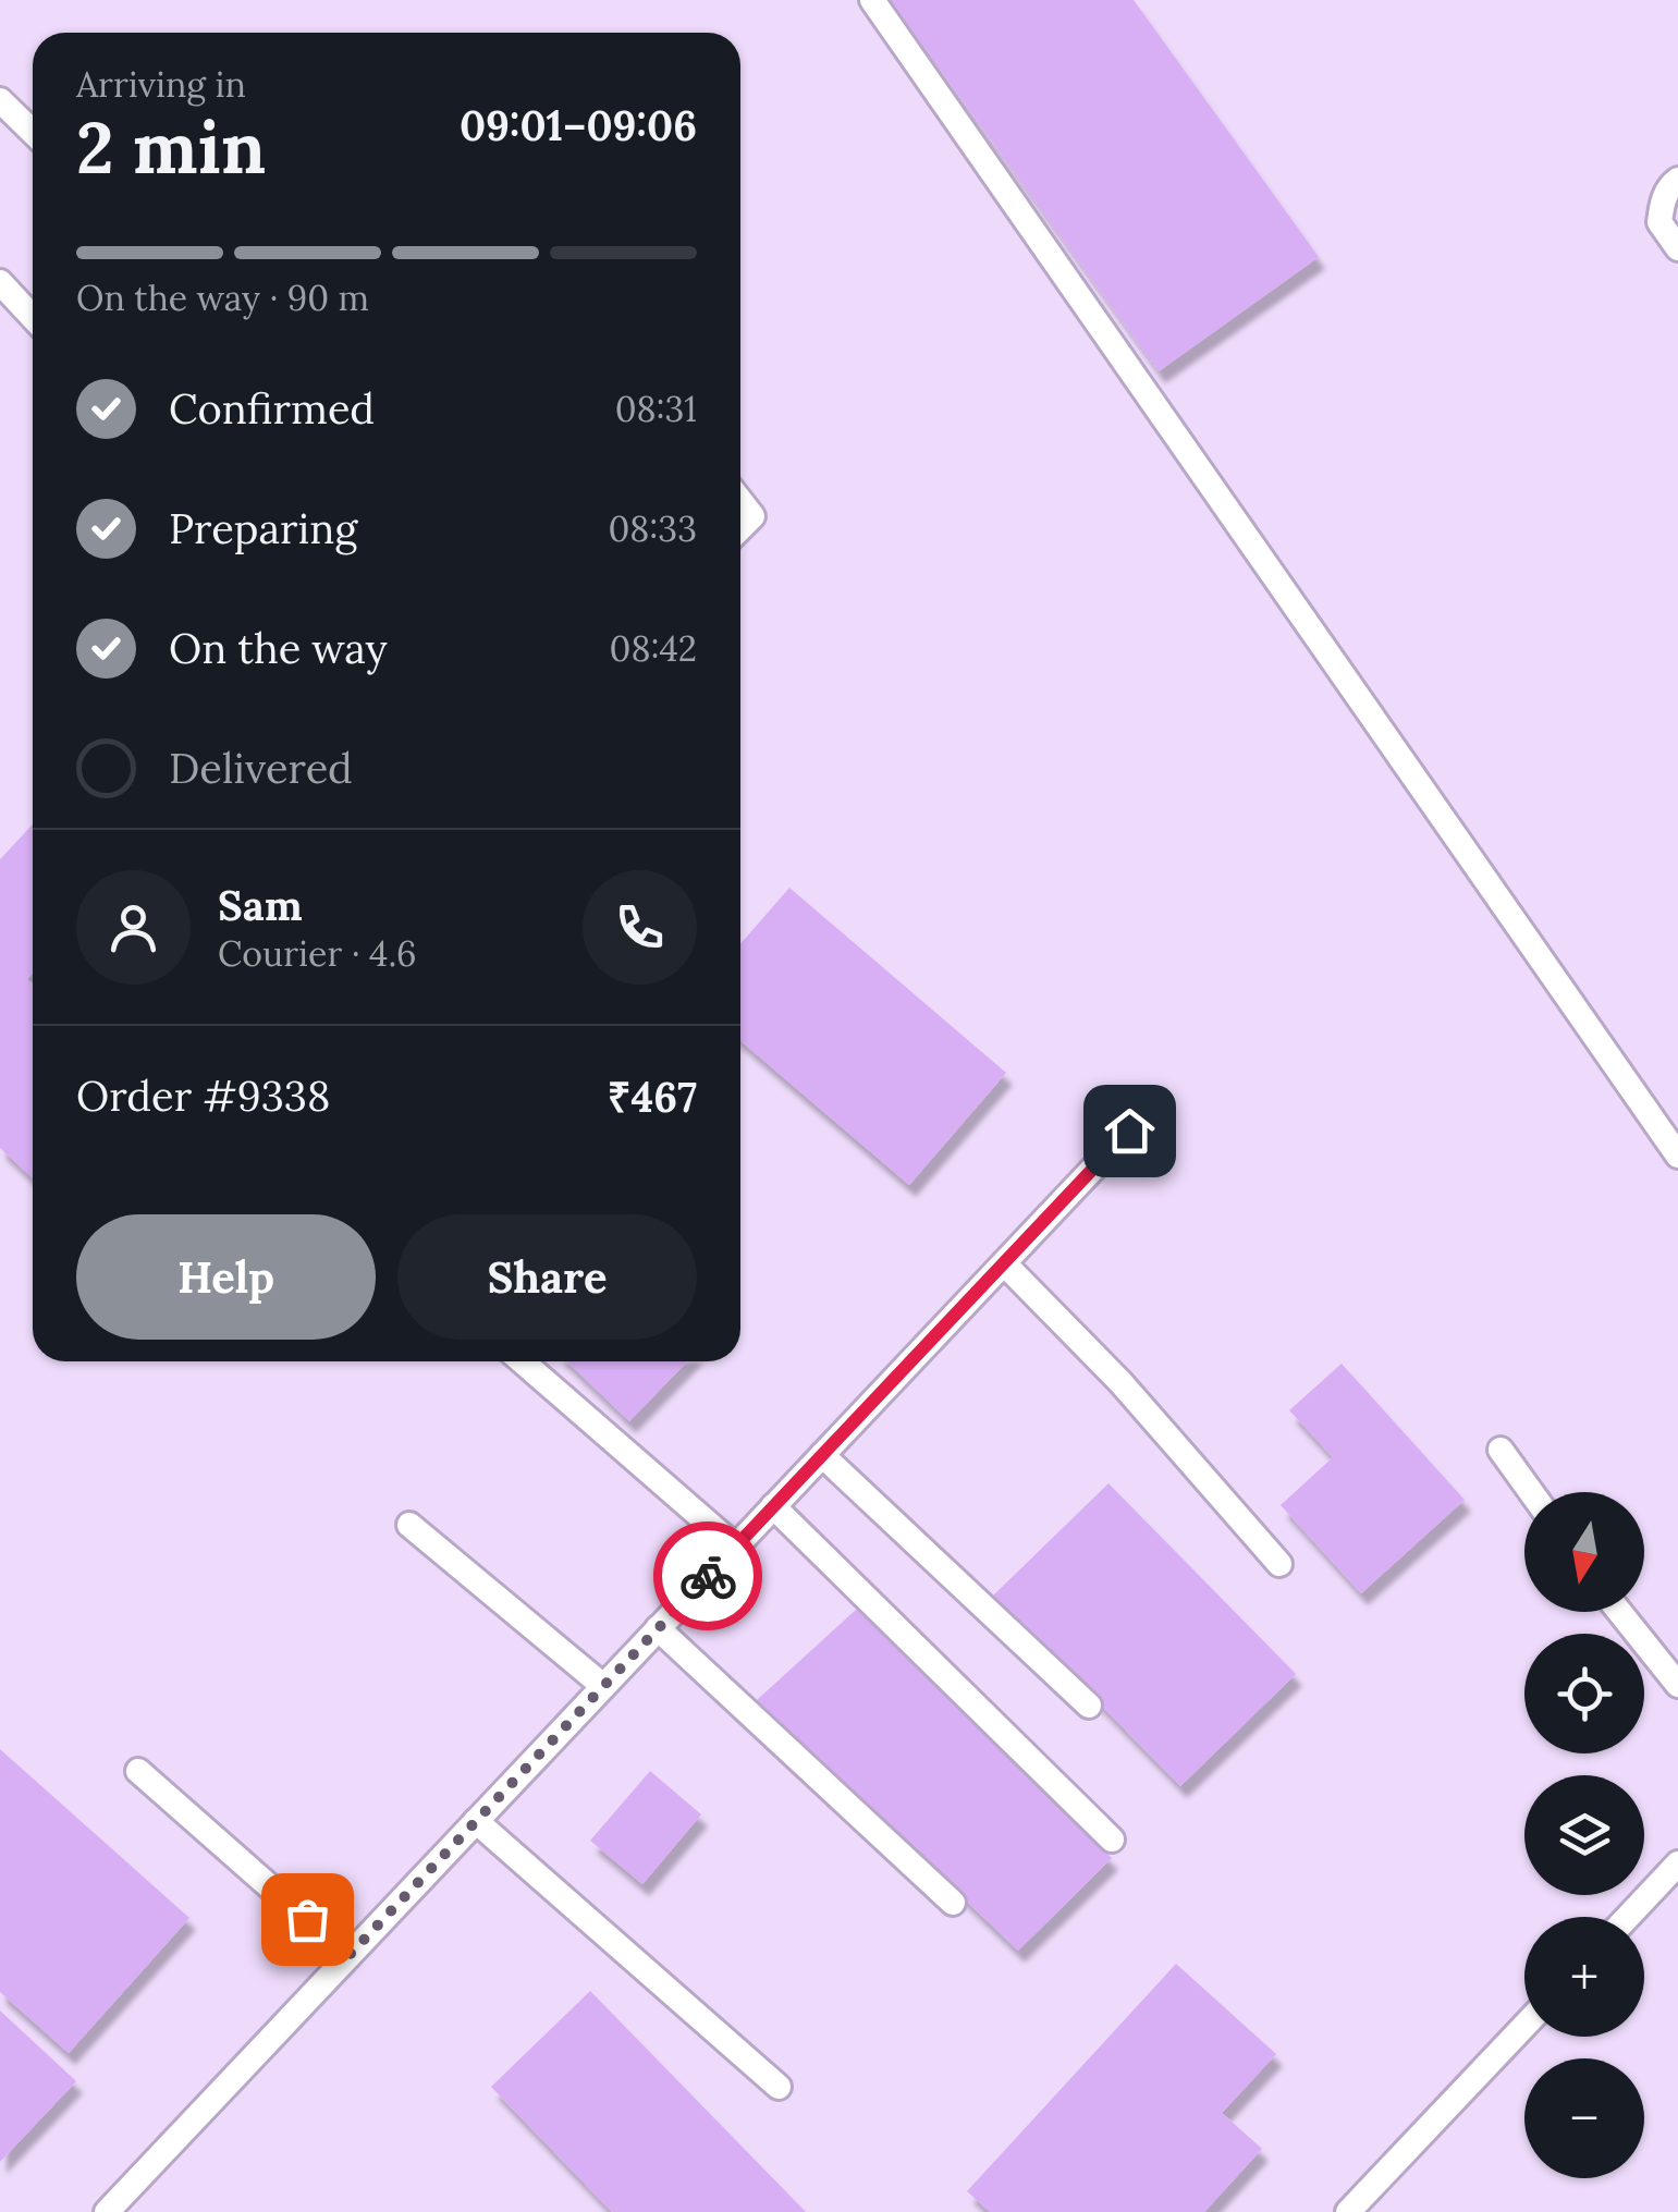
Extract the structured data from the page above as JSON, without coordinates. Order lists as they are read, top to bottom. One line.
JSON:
{"north":"bottom","page":{"heading":["2 min","Arriving in","09:01–09:06"],"panel":["Sam","Courier · 4.6","Order #9338","₹467"],"bar":"On the way · 90 m","list":[["Confirmed","08:31"],["Preparing","08:33"],["On the way","08:42"],"Delivered"],"buttons":["Help","Share"],"map_buttons":["+","−"]}}
